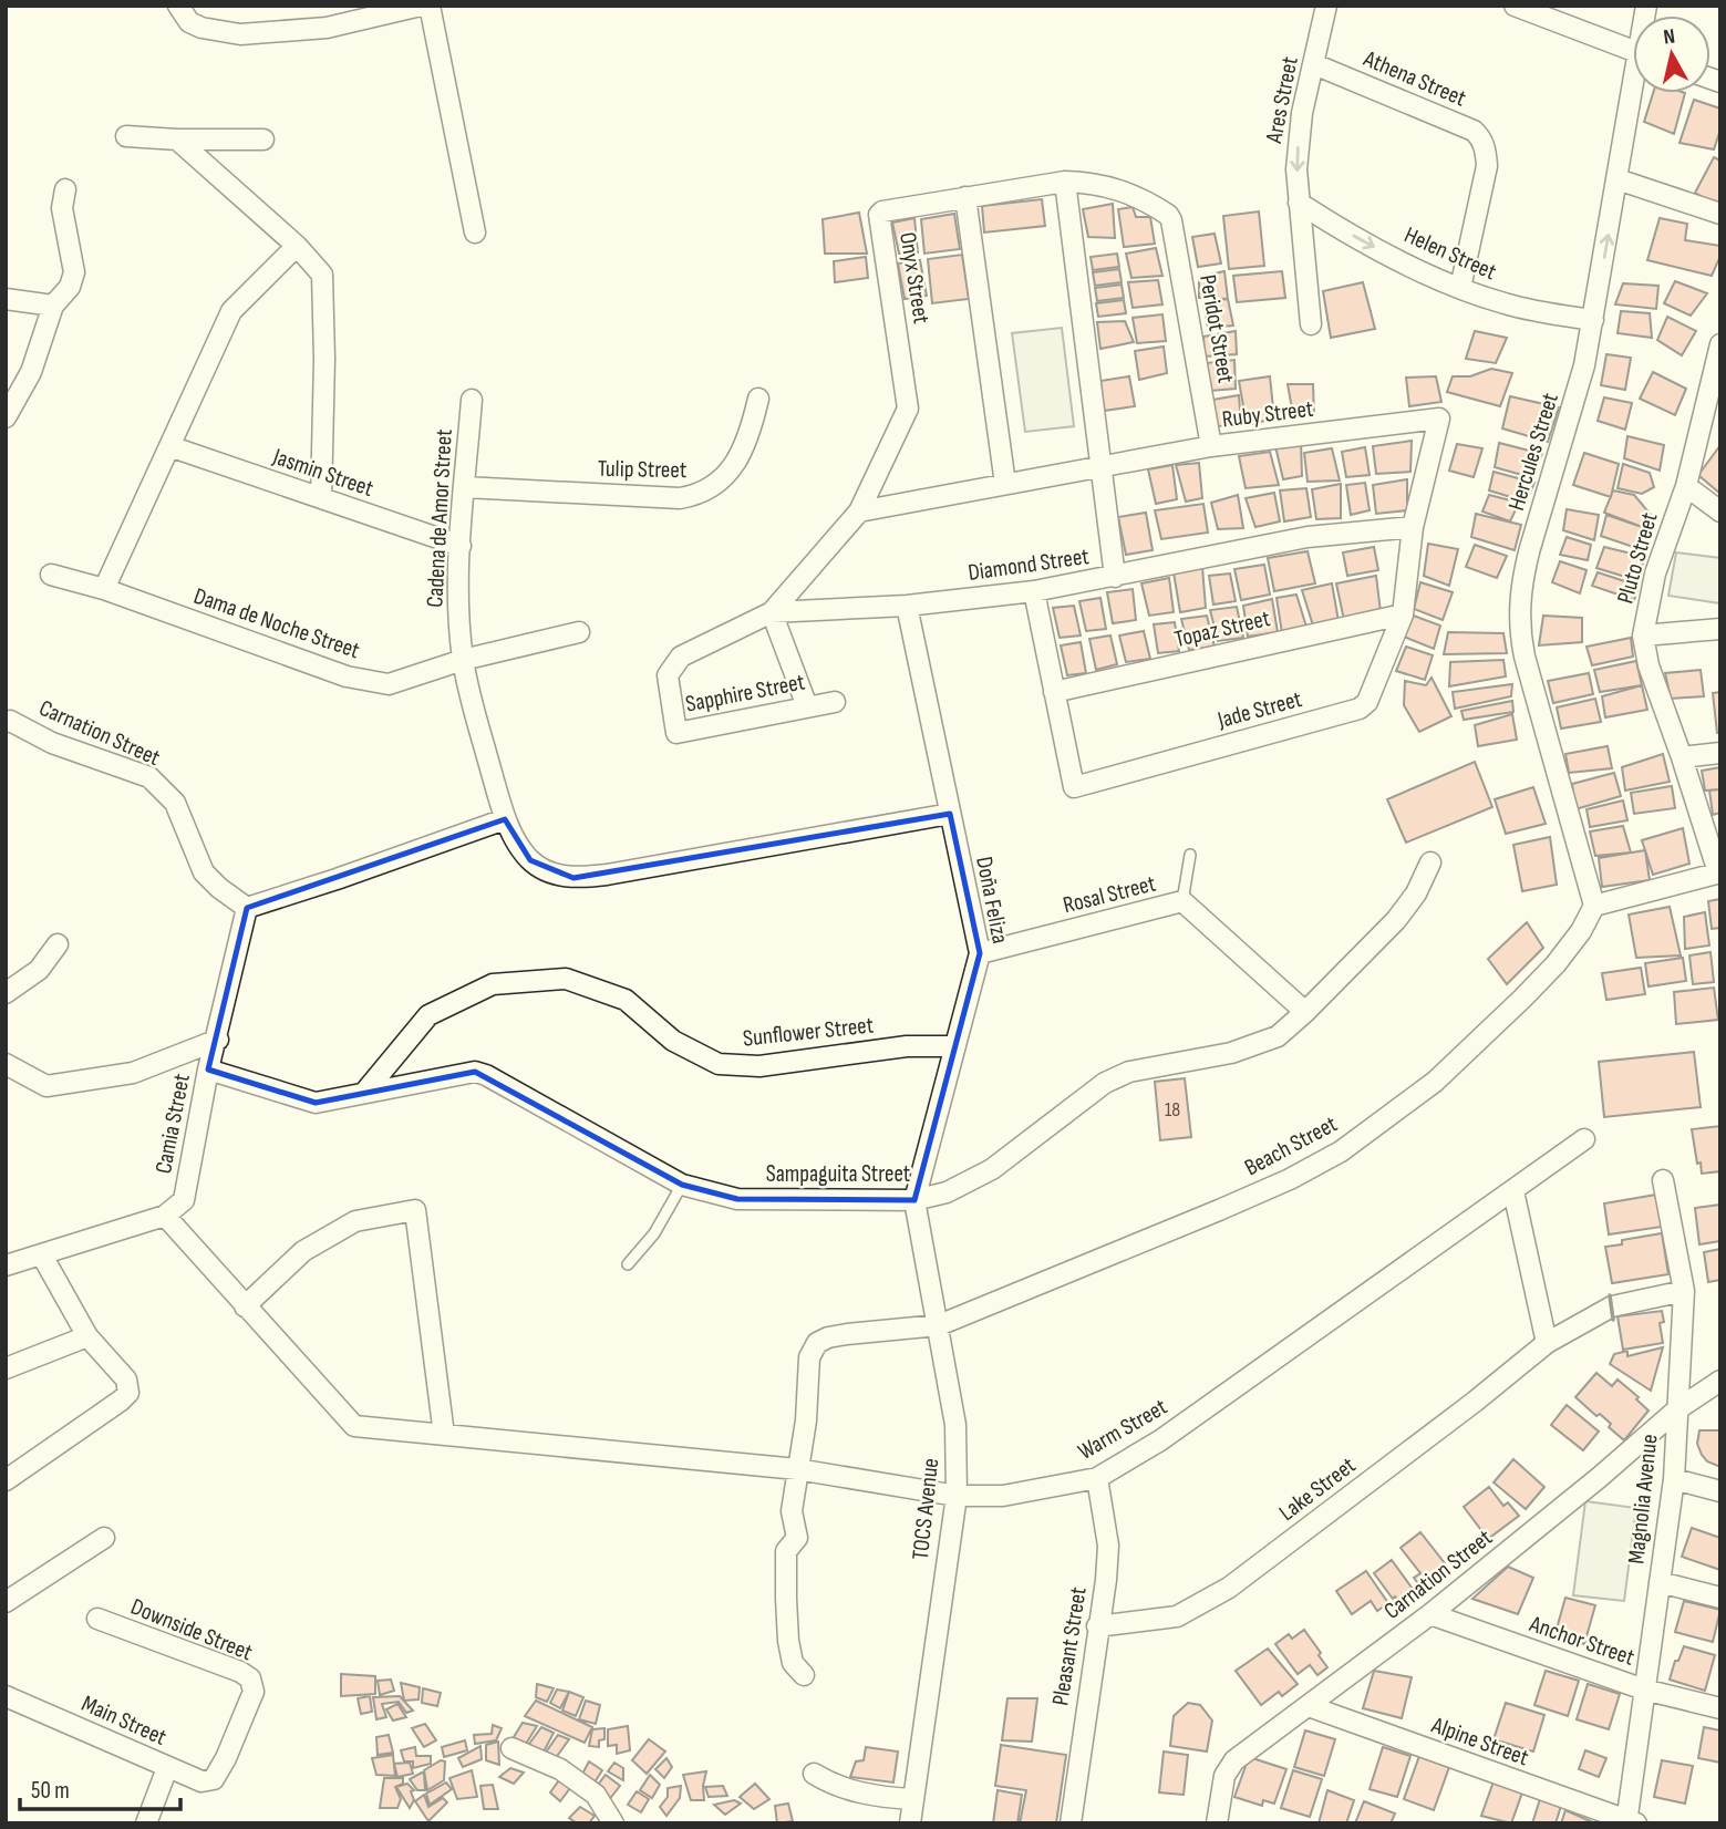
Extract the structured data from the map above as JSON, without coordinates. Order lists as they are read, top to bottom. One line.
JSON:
{"streets":{"street":["Athena Street","Ares Street","Helen Street","Onyx Street","Peridot Street","Ruby Street","Hercules Street","Tulip Street","Jasmin Street","Cadena de Amor Street","Pluto Street","Diamond Street","Dama de Noche Street","Topaz Street","Sapphire Street","Jade Street","Carnation Street","Rosal Street","Doña Feliza","Sunflower Street","Camia Street","Beach Street","Sampaguita Street","Warm Street","Lake Street","Magnolia Avenue","TOCS Avenue","Downside Street","Anchor Street","Pleasant Street","Main Street","Alpine Street"]},"crossings":[["Athena Street","Ares Street"],["Athena Street","Helen Street"],["Ares Street","Helen Street"],["Helen Street","Hercules Street"],["Onyx Street","Peridot Street"],["Onyx Street","Ruby Street"],["Onyx Street","Diamond Street"],["Peridot Street","Ruby Street"],["Ruby Street","Jade Street"],["Hercules Street","Beach Street"],["Tulip Street","Cadena de Amor Street"],["Jasmin Street","Cadena de Amor Street"],["Cadena de Amor Street","Dama de Noche Street"],["Cadena de Amor Street","Doña Feliza"],["Diamond Street","Sapphire Street"],["Diamond Street","Jade Street"],["Diamond Street","Doña Feliza"],["Topaz Street","Jade Street"],["Carnation Street","Camia Street"],["Carnation Street","Magnolia Avenue"],["Carnation Street","Anchor Street"],["Carnation Street","Alpine Street"],["Rosal Street","Doña Feliza"],["Rosal Street","Sampaguita Street"],["Doña Feliza","Sunflower Street"],["Doña Feliza","Sampaguita Street"],["Doña Feliza","TOCS Avenue"],["Sunflower Street","Sampaguita Street"],["Camia Street","Sampaguita Street"],["Camia Street","Warm Street"],["Beach Street","Warm Street"],["Beach Street","TOCS Avenue"],["Sampaguita Street","TOCS Avenue"],["Warm Street","TOCS Avenue"],["Warm Street","Pleasant Street"],["Lake Street","Magnolia Avenue"],["Lake Street","Pleasant Street"],["Magnolia Avenue","Anchor Street"],["Magnolia Avenue","Alpine Street"],["Downside Street","Main Street"]],"one_way":["Ares Street","Helen Street"],"house_numbers":["18"],"scale_bar":"50 m","north":"top"}
